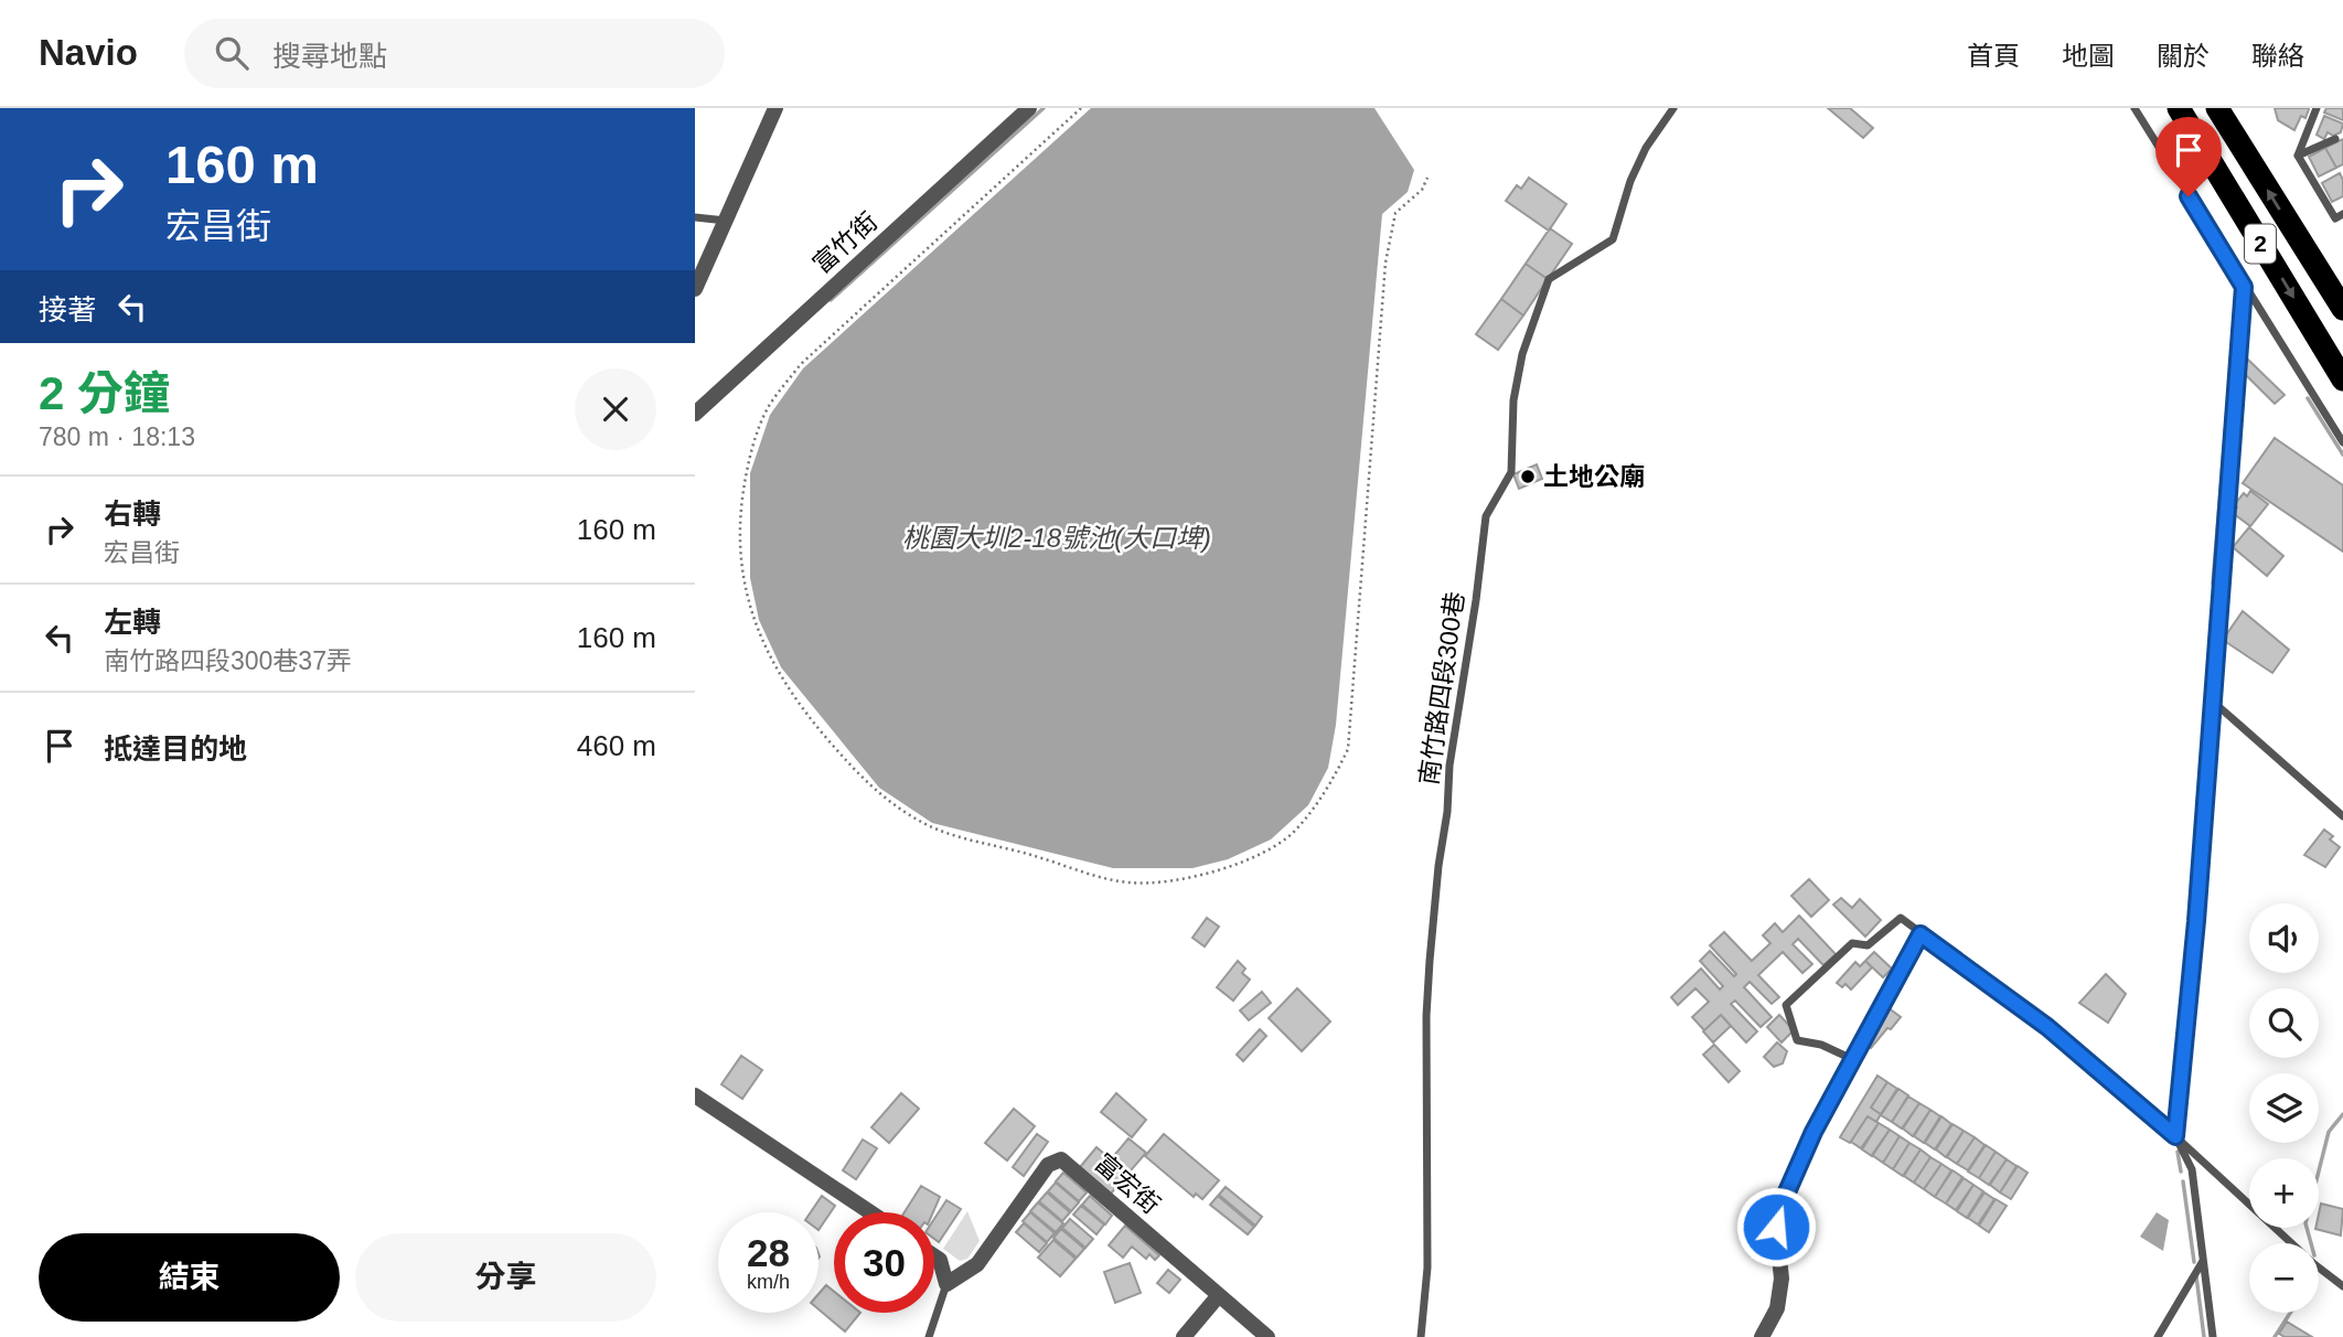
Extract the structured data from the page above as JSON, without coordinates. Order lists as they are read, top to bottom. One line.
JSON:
{"streets":{"highway":["2"],"street":["富竹街","富宏街"],"lane":["南竹路四段300巷"]},"water":["桃園大圳2-18號池(大口埤)"],"places":["土地公廟"],"page":{"header":"Navio","search":"搜尋地點","nav":["首頁","地圖","關於","聯絡"],"turn":["160 m","宏昌街"],"then":"接著","heading":["2 分鐘","780 m · 18:13"],"list":[{"name":"右轉","note":"宏昌街","value":"160 m"},{"name":"左轉","note":"南竹路四段300巷37弄","value":"160 m"},{"name":"抵達目的地","value":"460 m"}],"map_buttons":["+","−"],"speed":"28 km/h","limit":"30","buttons":["結束","分享"]}}
